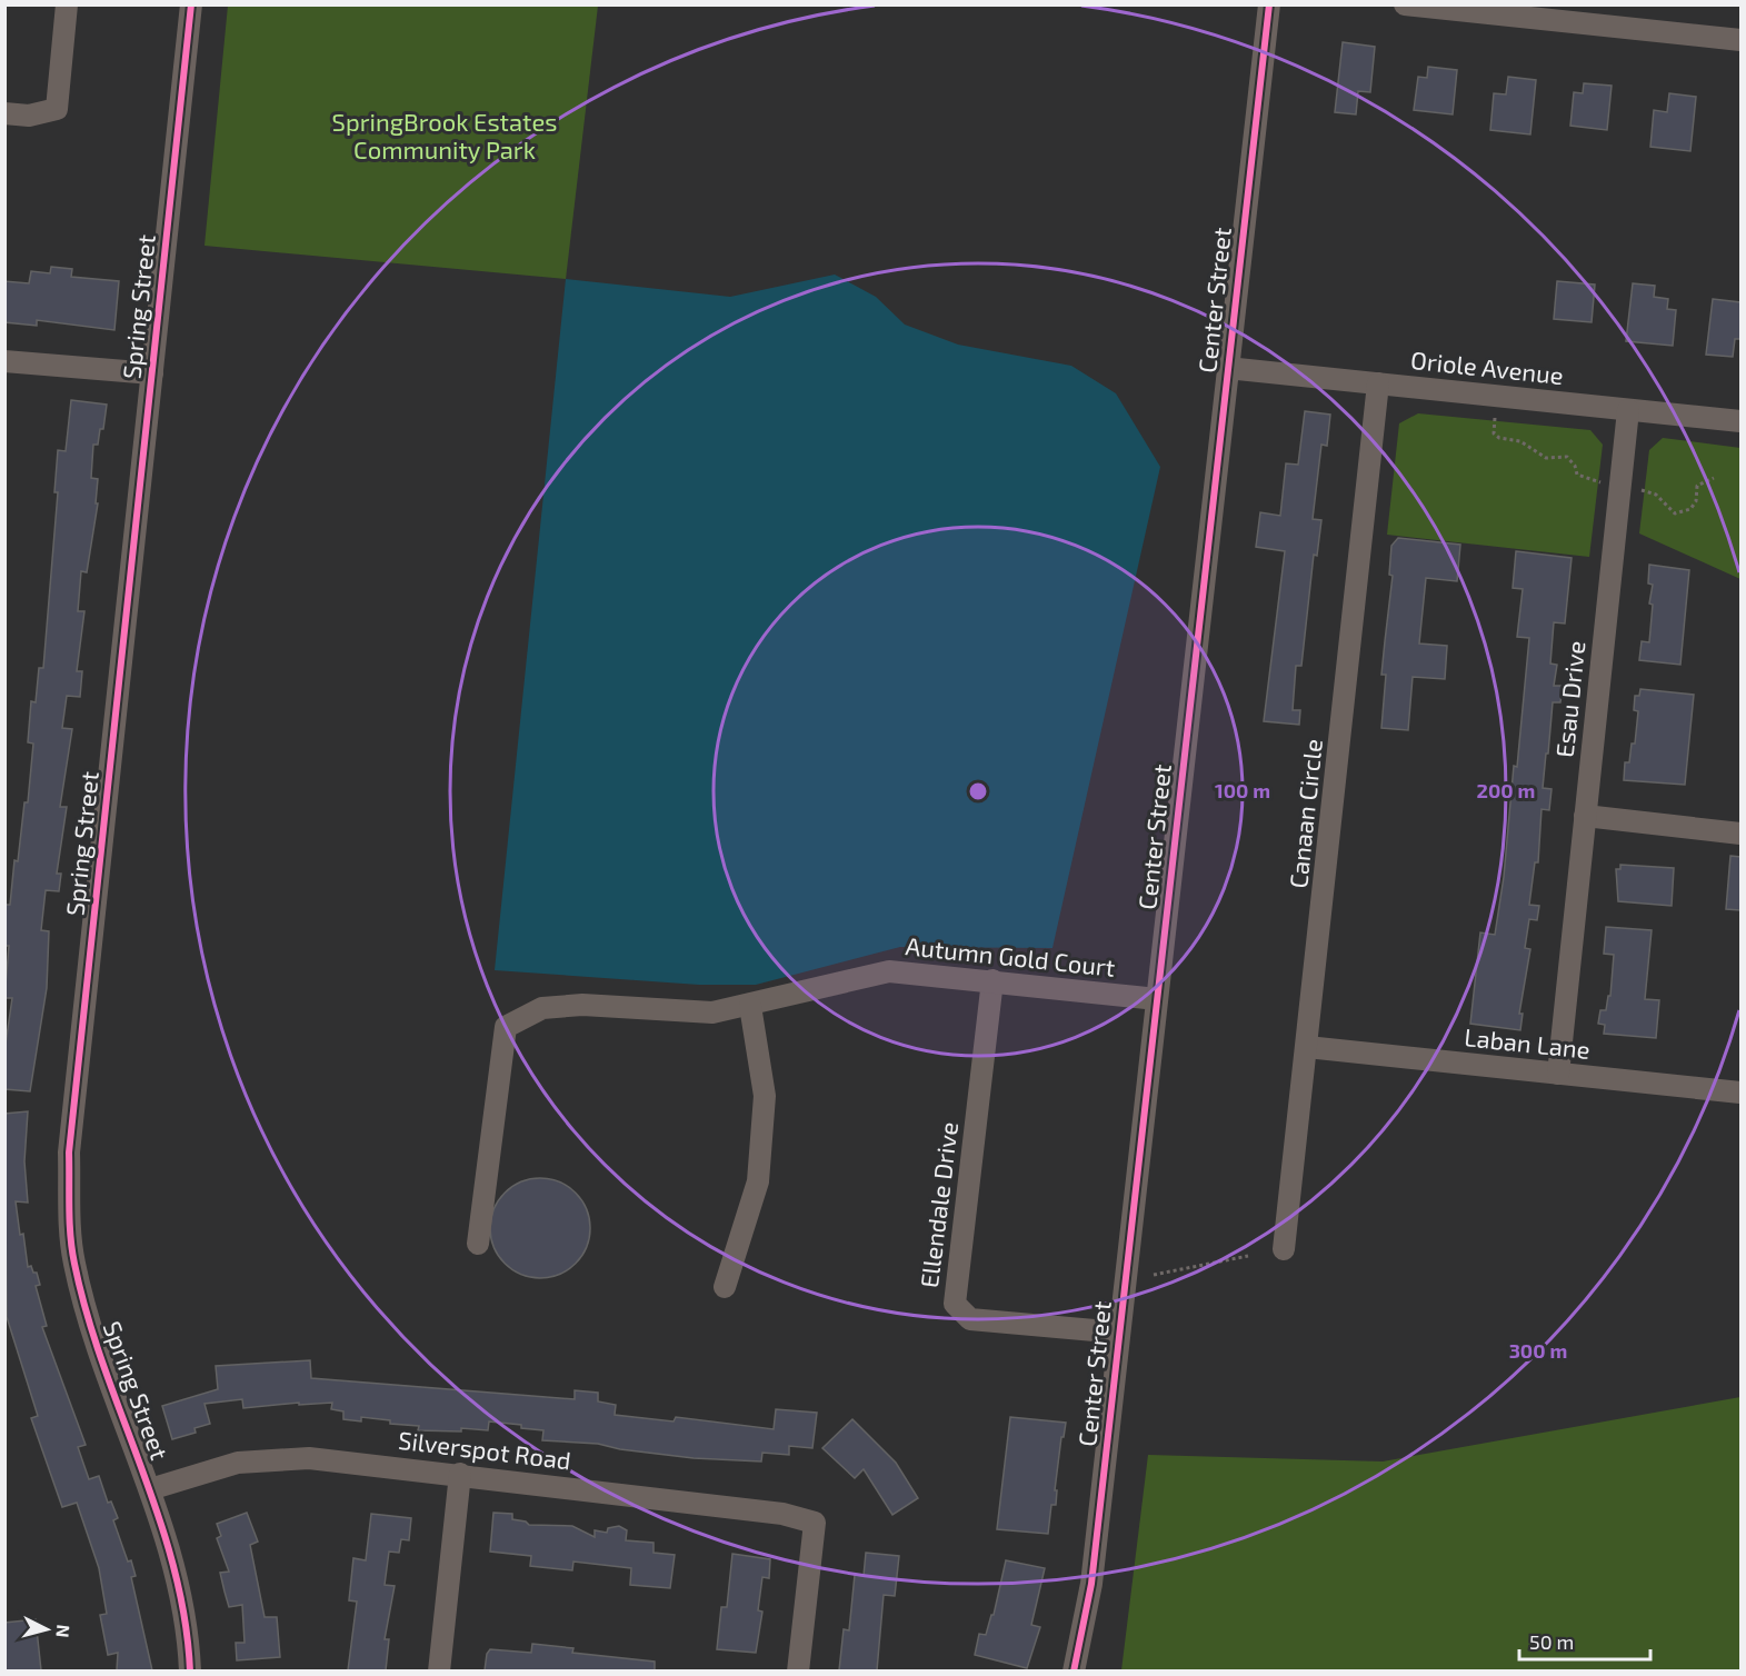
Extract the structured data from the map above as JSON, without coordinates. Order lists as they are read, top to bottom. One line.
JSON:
{"streets":{"street":["Center Street","Spring Street","Oriole Avenue","Esau Drive","Canaan Circle","Autumn Gold Court","Laban Lane","Ellendale Drive","Silverspot Road"]},"crossings":[["Center Street","Oriole Avenue"],["Center Street","Autumn Gold Court"],["Center Street","Ellendale Drive"],["Spring Street","Silverspot Road"],["Oriole Avenue","Esau Drive"],["Oriole Avenue","Canaan Circle"],["Esau Drive","Laban Lane"],["Canaan Circle","Laban Lane"],["Autumn Gold Court","Ellendale Drive"]],"parks":["SpringBrook Estates Community Park"],"scale_bar":"50 m","north":"right","rings":["100 m","200 m","300 m"]}
